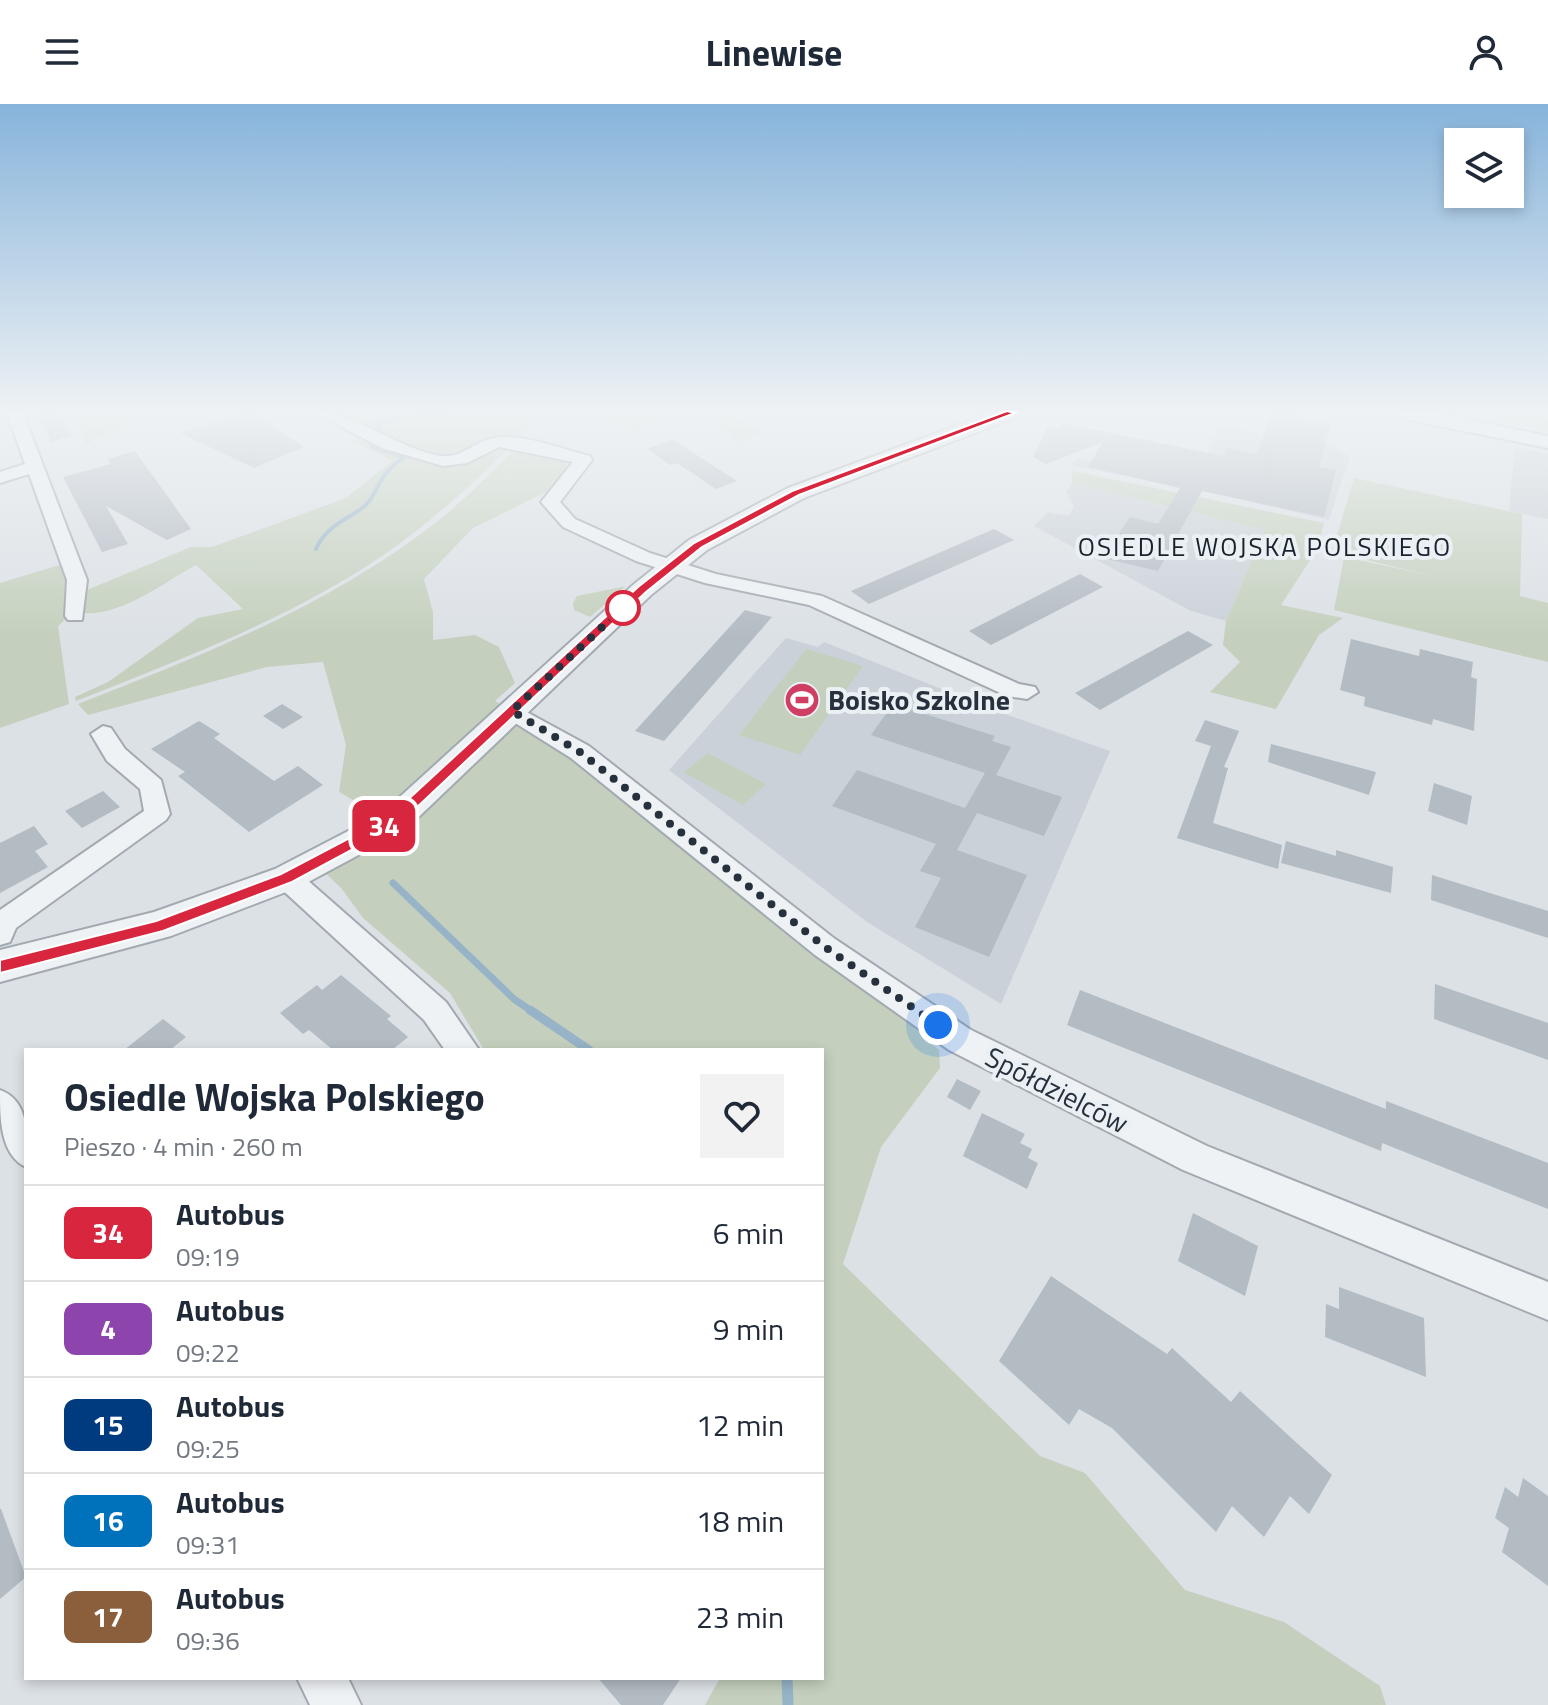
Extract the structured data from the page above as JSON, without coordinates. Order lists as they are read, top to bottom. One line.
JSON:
{"streets":{"street":["Spółdzielców"]},"districts":["OSIEDLE WOJSKA POLSKIEGO"],"places":{"sports":["Boisko Szkolne"]},"lines":["bus line 34"],"page":{"header":"Linewise","on_map":"34","heading":["Osiedle Wojska Polskiego","Pieszo · 4 min · 260 m"],"list":[{"mark":"34","name":"Autobus","note":"09:19","value":"6 min"},{"mark":"4","name":"Autobus","note":"09:22","value":"9 min"},{"mark":"15","name":"Autobus","note":"09:25","value":"12 min"},{"mark":"16","name":"Autobus","note":"09:31","value":"18 min"},{"mark":"17","name":"Autobus","note":"09:36","value":"23 min"}]}}
